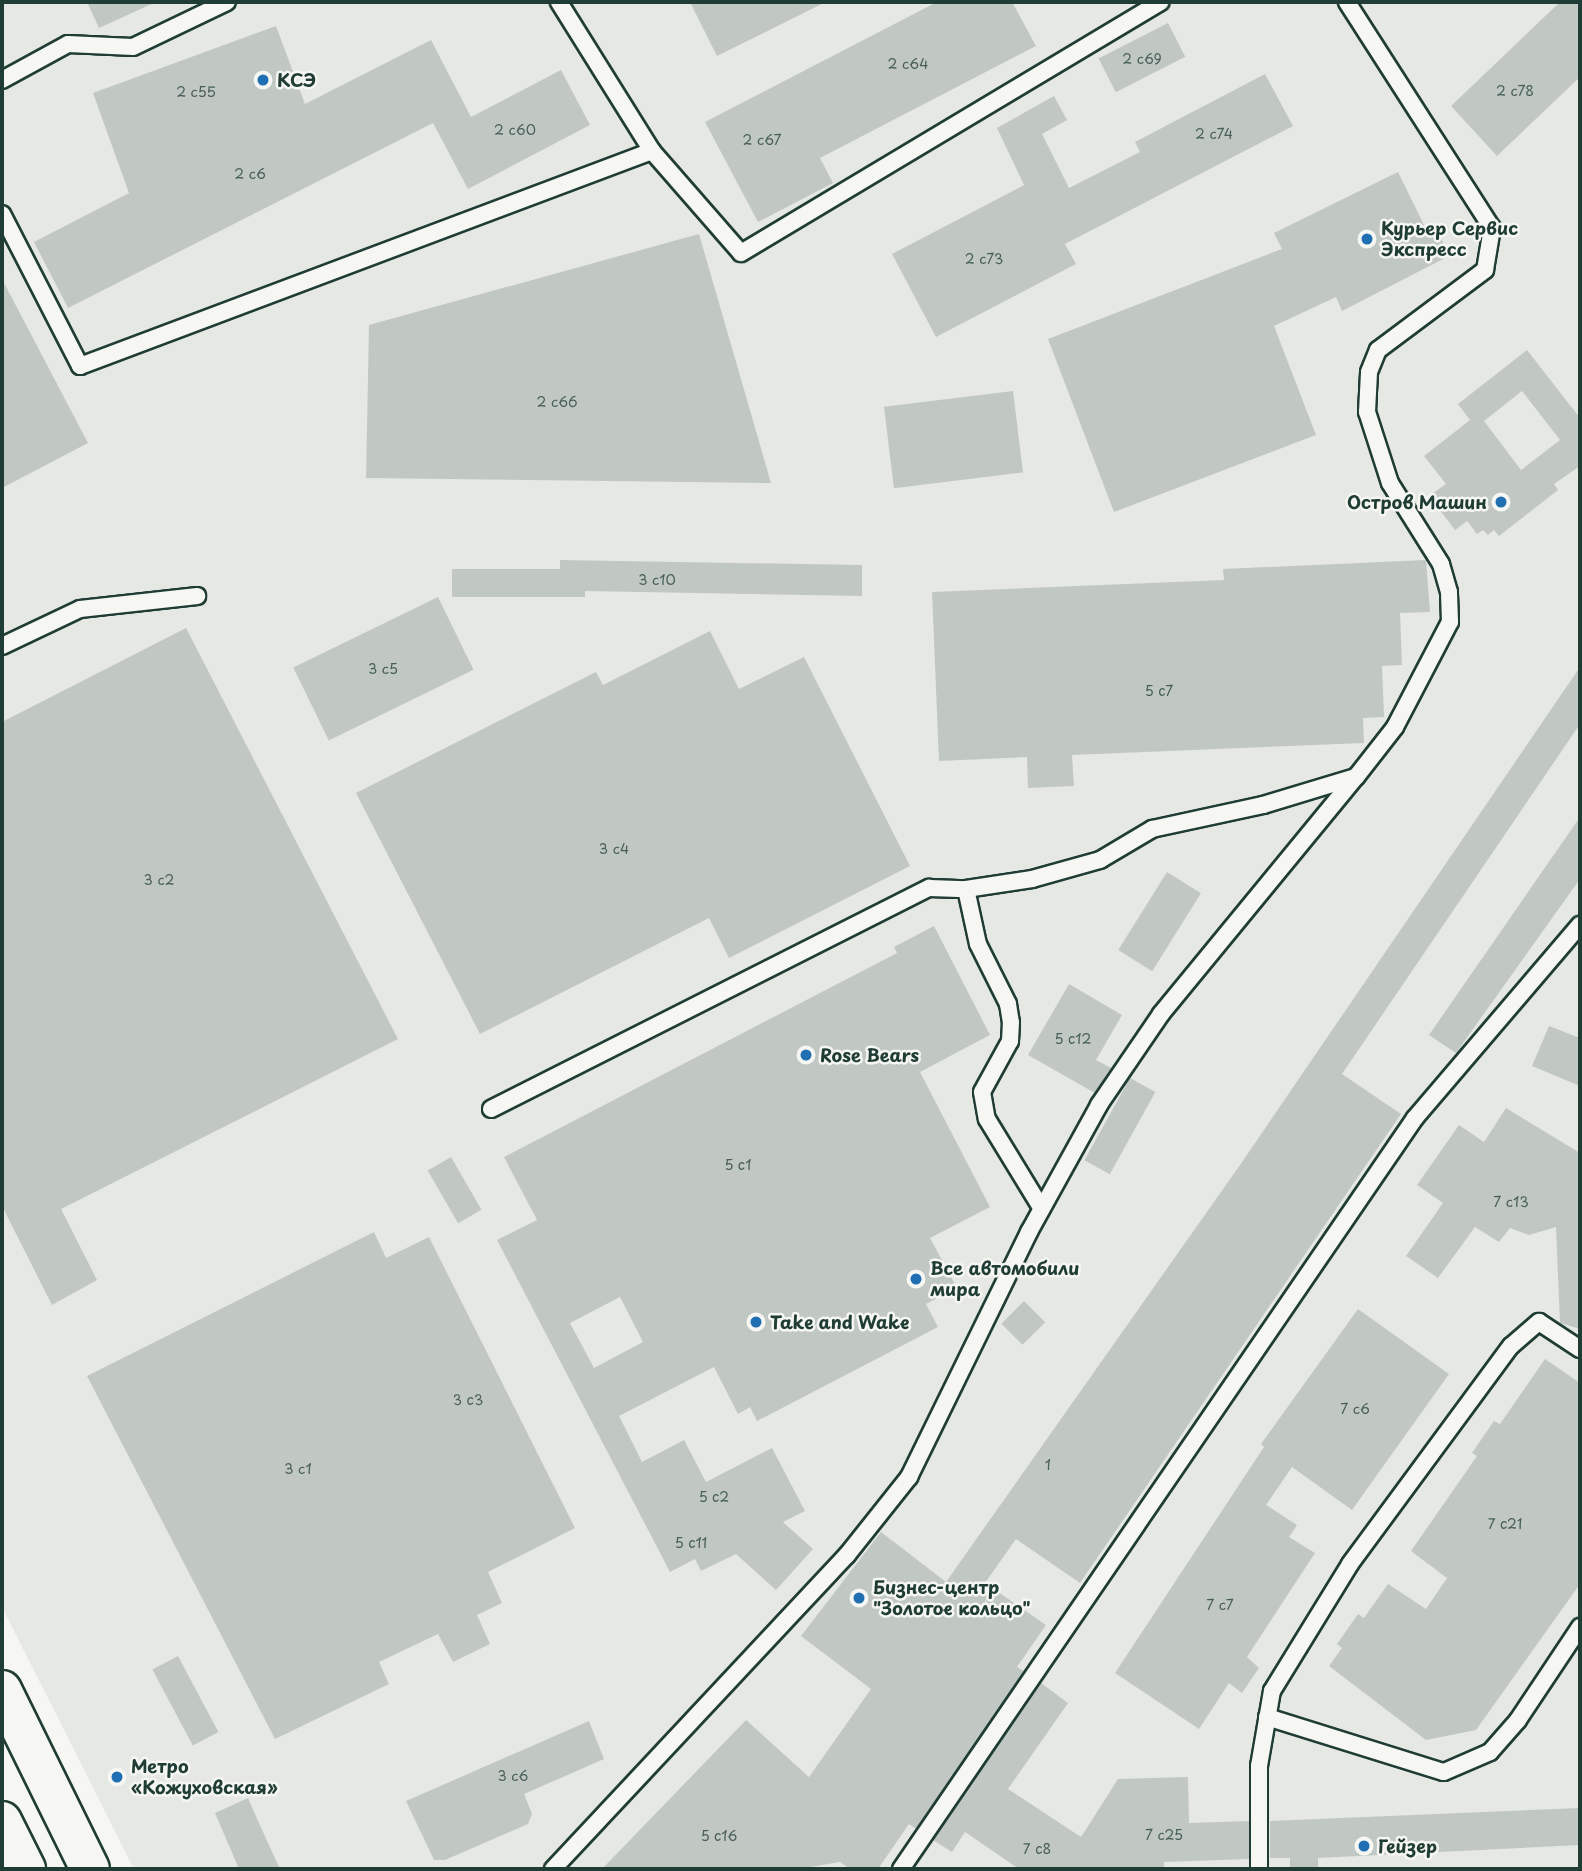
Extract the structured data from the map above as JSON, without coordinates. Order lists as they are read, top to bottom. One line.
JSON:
{"places":["КСЭ","Курьер Сервис Экспресс","Остров Машин","Rose Bears","Все автомобили мира","Take and Wake","Бизнес-центр \"Золотое кольцо\"","Метро «Кожуховская»","Гейзер"],"house_numbers":["2 с69","2 с64","2 с78","2 с55","2 с60","2 с74","2 с67","2 с6","2 с73","2 с66","3 с10","3 с5","5 с7","3 с4","3 с2","5 с12","5 с1","7 с13","3 c3","7 с6","1","3 с1","5 с2","7 c21","5 с11","7 с7","3 с6","7 с25","5 с16","7 c8"]}
